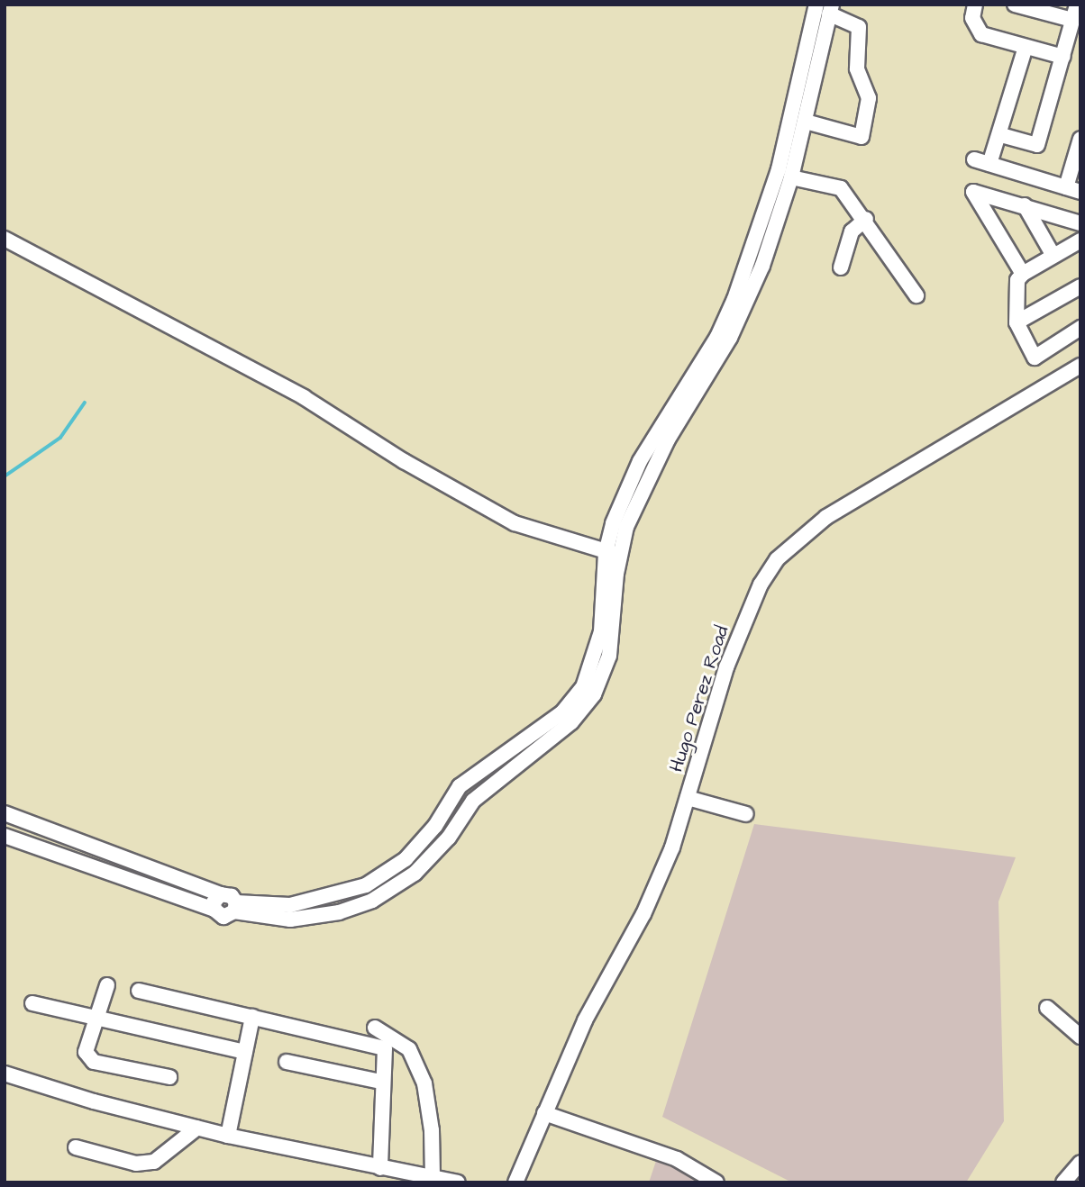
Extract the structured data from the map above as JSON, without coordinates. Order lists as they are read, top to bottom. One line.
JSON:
{"streets":{"street":["Hugo Perez Road"]}}
